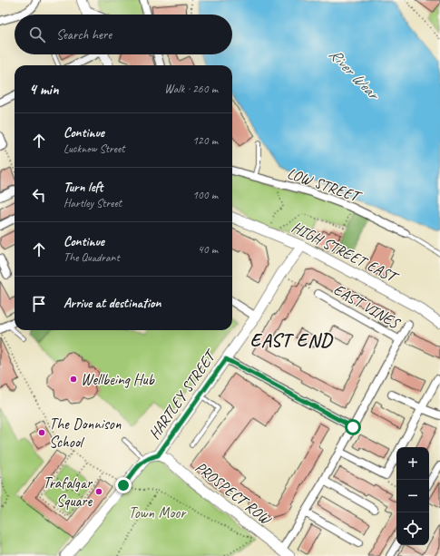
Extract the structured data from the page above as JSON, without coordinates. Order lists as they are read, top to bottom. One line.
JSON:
{"streets":{"street":["LOW STREET","HIGH STREET EAST","EAST VINES","HARTLEY STREET","PROSPECT ROW"]},"crossings":[["HIGH STREET EAST","HARTLEY STREET"],["HARTLEY STREET","PROSPECT ROW"]],"districts":["EAST END"],"water":["River Wear"],"parks":["Town Moor"],"places":["Wellbeing Hub","The Donnison School","Trafalgar Square"],"page":{"search":"Search here","heading":["4 min","Walk · 260 m"],"list":[["Continue","Lucknow Street","120 m"],["Turn left","Hartley Street","100 m"],["Continue","The Quadrant","40 m"],"Arrive at destination"],"map_buttons":["+","−"]}}
